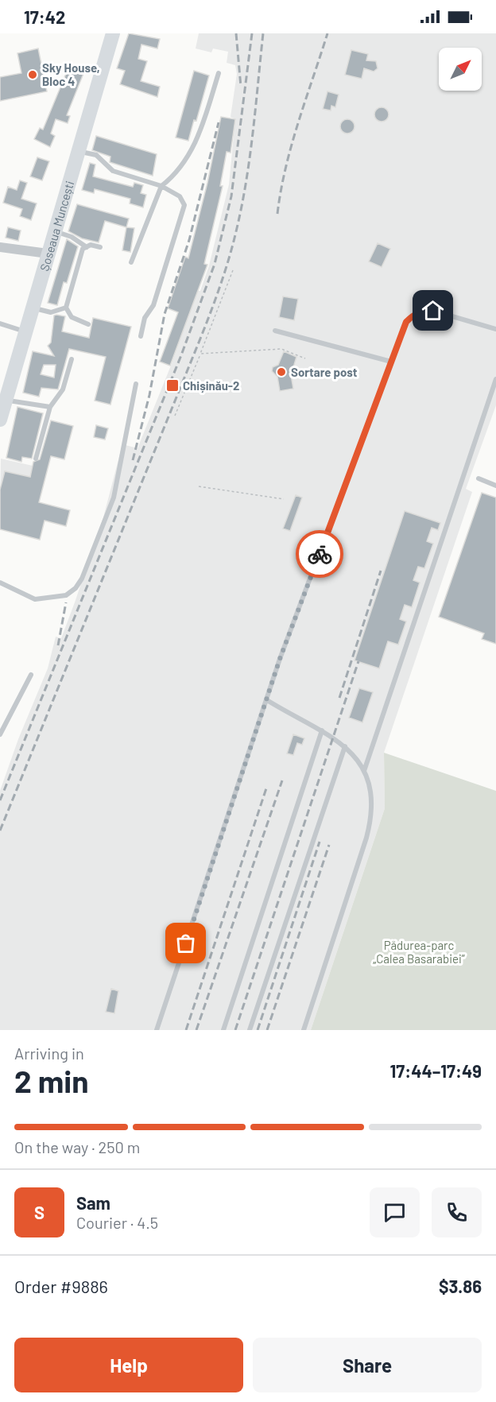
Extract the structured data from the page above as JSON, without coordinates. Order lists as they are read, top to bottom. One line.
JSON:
{"streets":{"main road":["Șoseaua Muncești"]},"parks":["Pădurea-parc „Calea Basarabiei”"],"places":{"other":["Sky House, Bloc 4","Sortare post"],"transit":["Chișinău-2"]},"north":"top right","page":{"status":"17:42","heading":["2 min","Arriving in","17:44–17:49"],"panel":["Sam","Courier · 4.5","Order #9886","$3.86"],"bar":"On the way · 250 m","round":"S","buttons":["Help","Share"]}}
